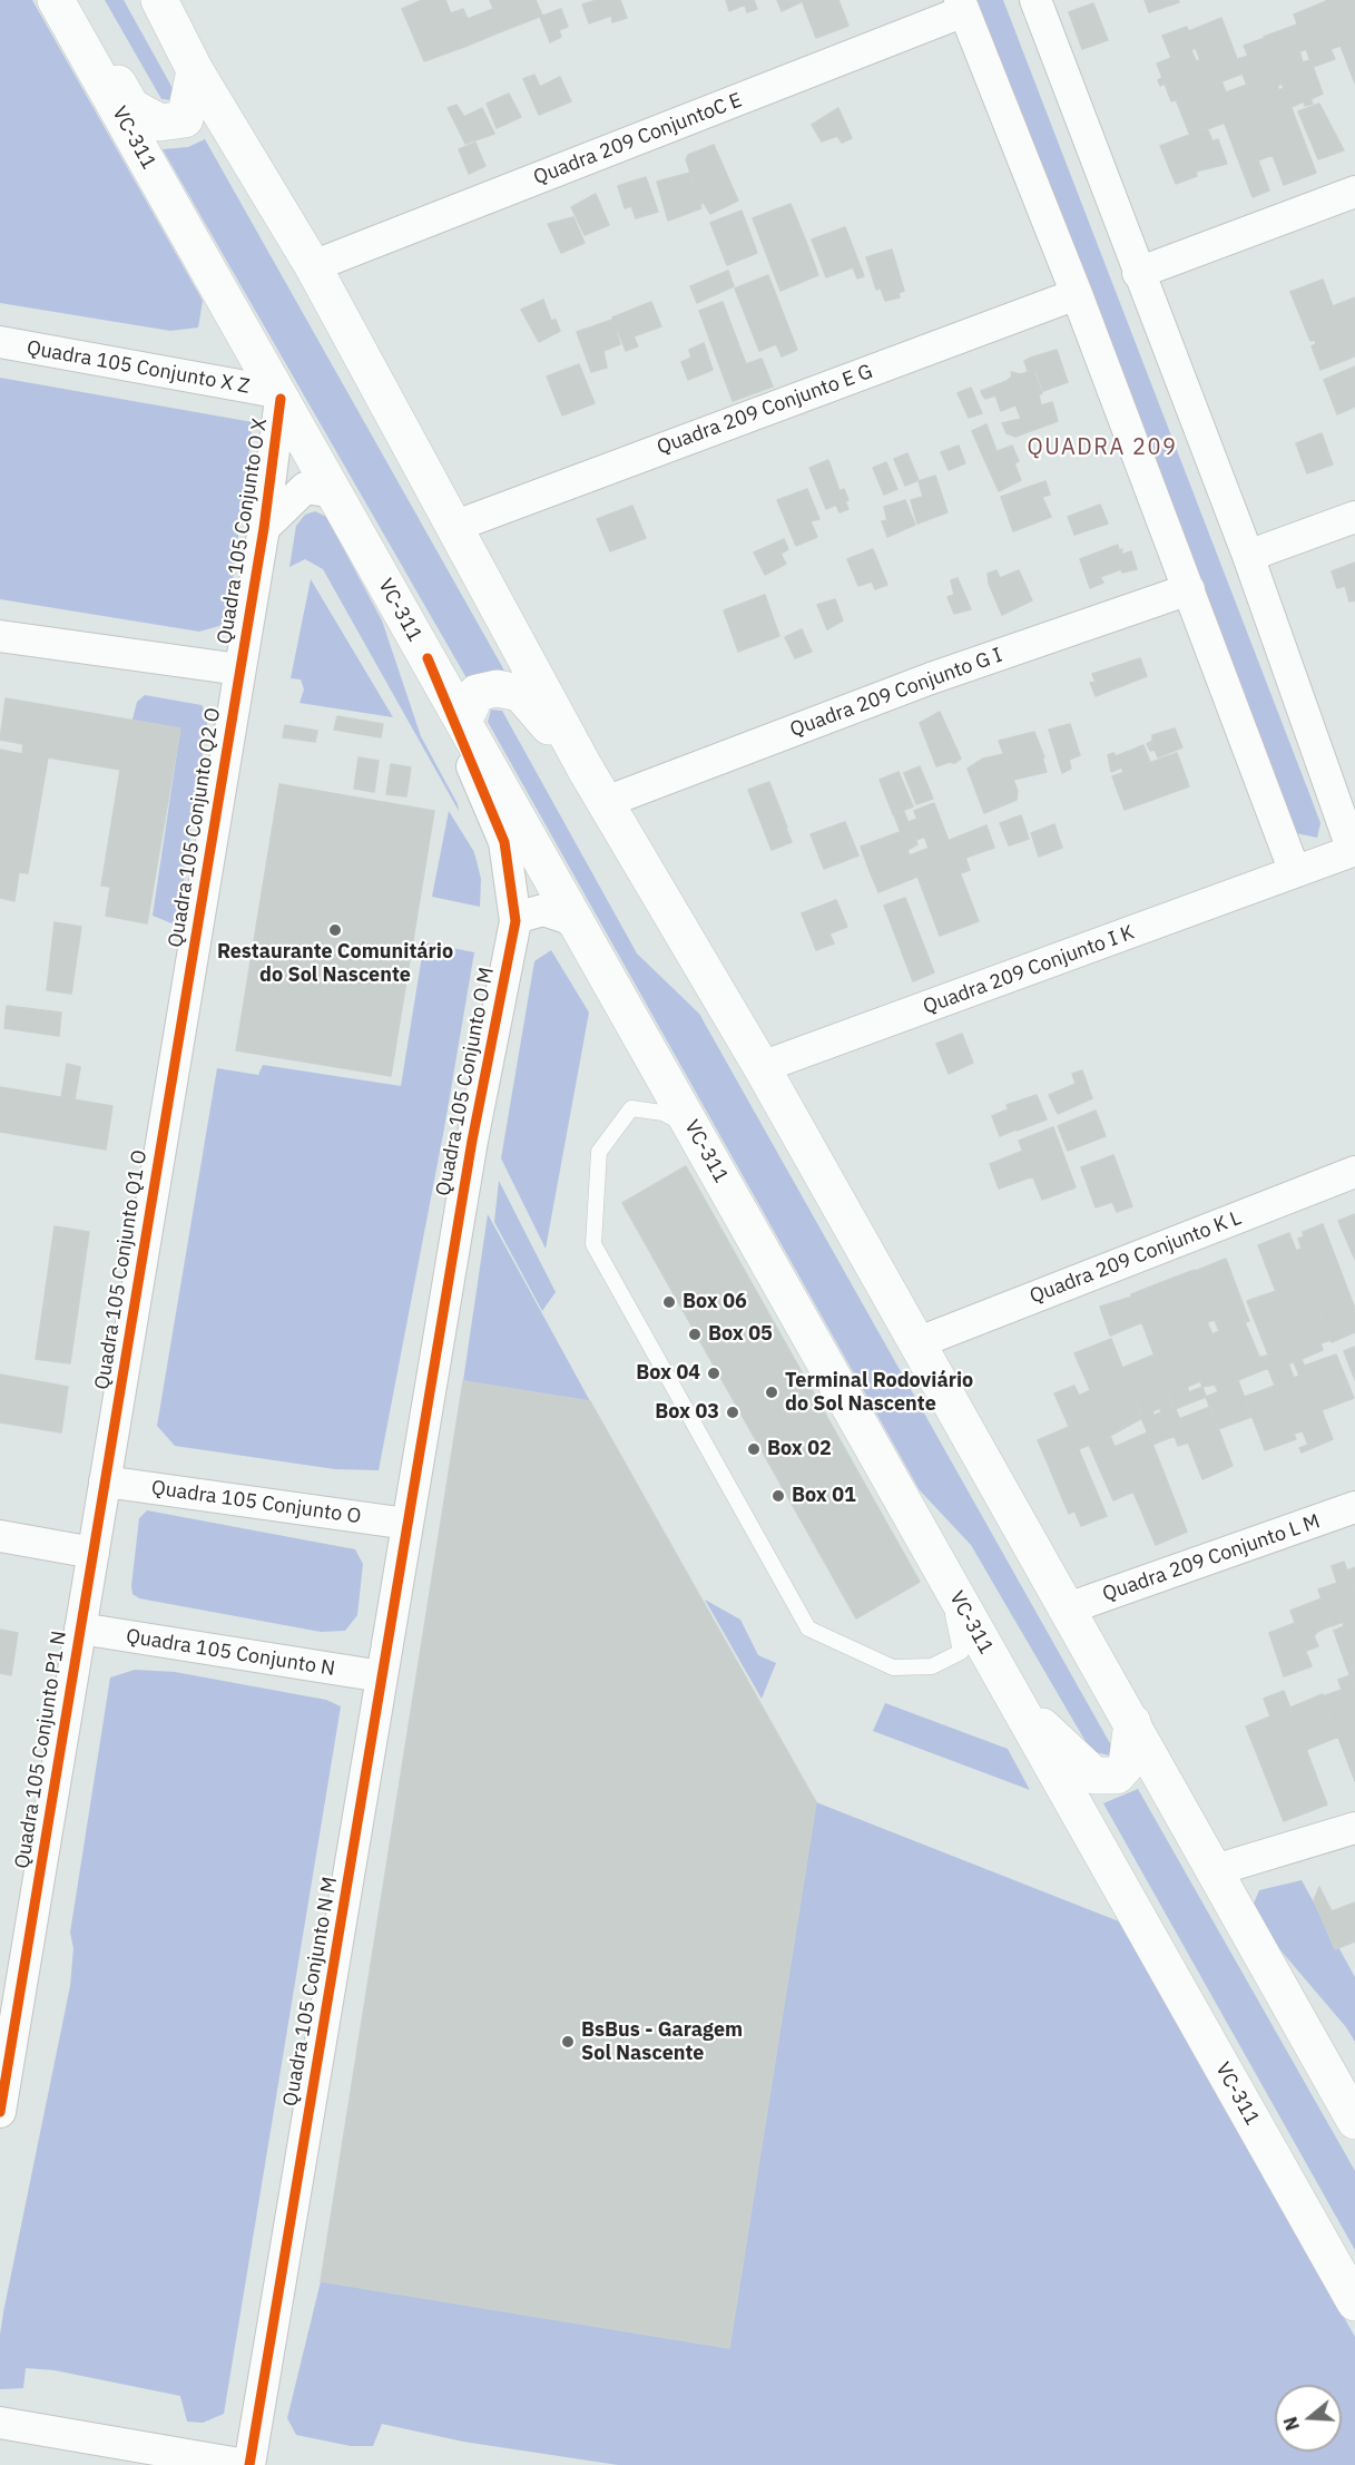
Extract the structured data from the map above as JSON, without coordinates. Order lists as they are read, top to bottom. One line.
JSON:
{"streets":{"main road":["VC-311"],"street":["Quadra 209 ConjuntoC E","Quadra 105 Conjunto X Z","Quadra 209 Conjunto E G","Quadra 105 Conjunto O X","Quadra 209 Conjunto G I","Quadra 105 Conjunto Q2 O","Quadra 209 Conjunto I K","Quadra 105 Conjunto O M","Quadra 209 Conjunto K L","Quadra 105 Conjunto Q1 O","Quadra 105 Conjunto O","Quadra 209 Conjunto L M","Quadra 105 Conjunto N","Quadra 105 Conjunto P1 N","Quadra 105 Conjunto N M"]},"crossings":[["VC-311","Quadra 105 Conjunto X Z"],["VC-311","Quadra 105 Conjunto O X"],["VC-311","Quadra 105 Conjunto O M"],["Quadra 105 Conjunto X Z","Quadra 105 Conjunto O X"],["Quadra 105 Conjunto O X","Quadra 105 Conjunto Q2 O"],["Quadra 105 Conjunto Q2 O","Quadra 105 Conjunto Q1 O"],["Quadra 105 Conjunto O M","Quadra 105 Conjunto O"],["Quadra 105 Conjunto O M","Quadra 105 Conjunto N M"],["Quadra 105 Conjunto Q1 O","Quadra 105 Conjunto O"],["Quadra 105 Conjunto Q1 O","Quadra 105 Conjunto P1 N"],["Quadra 105 Conjunto O","Quadra 105 Conjunto N M"],["Quadra 105 Conjunto N","Quadra 105 Conjunto P1 N"],["Quadra 105 Conjunto N","Quadra 105 Conjunto N M"]],"districts":["QUADRA 209"],"places":["Restaurante Comunitário do Sol Nascente","Box 06","Box 05","Box 04","Terminal Rodoviário do Sol Nascente","Box 03","Box 02","Box 01","BsBus - Garagem Sol Nascente"],"north":"left"}
